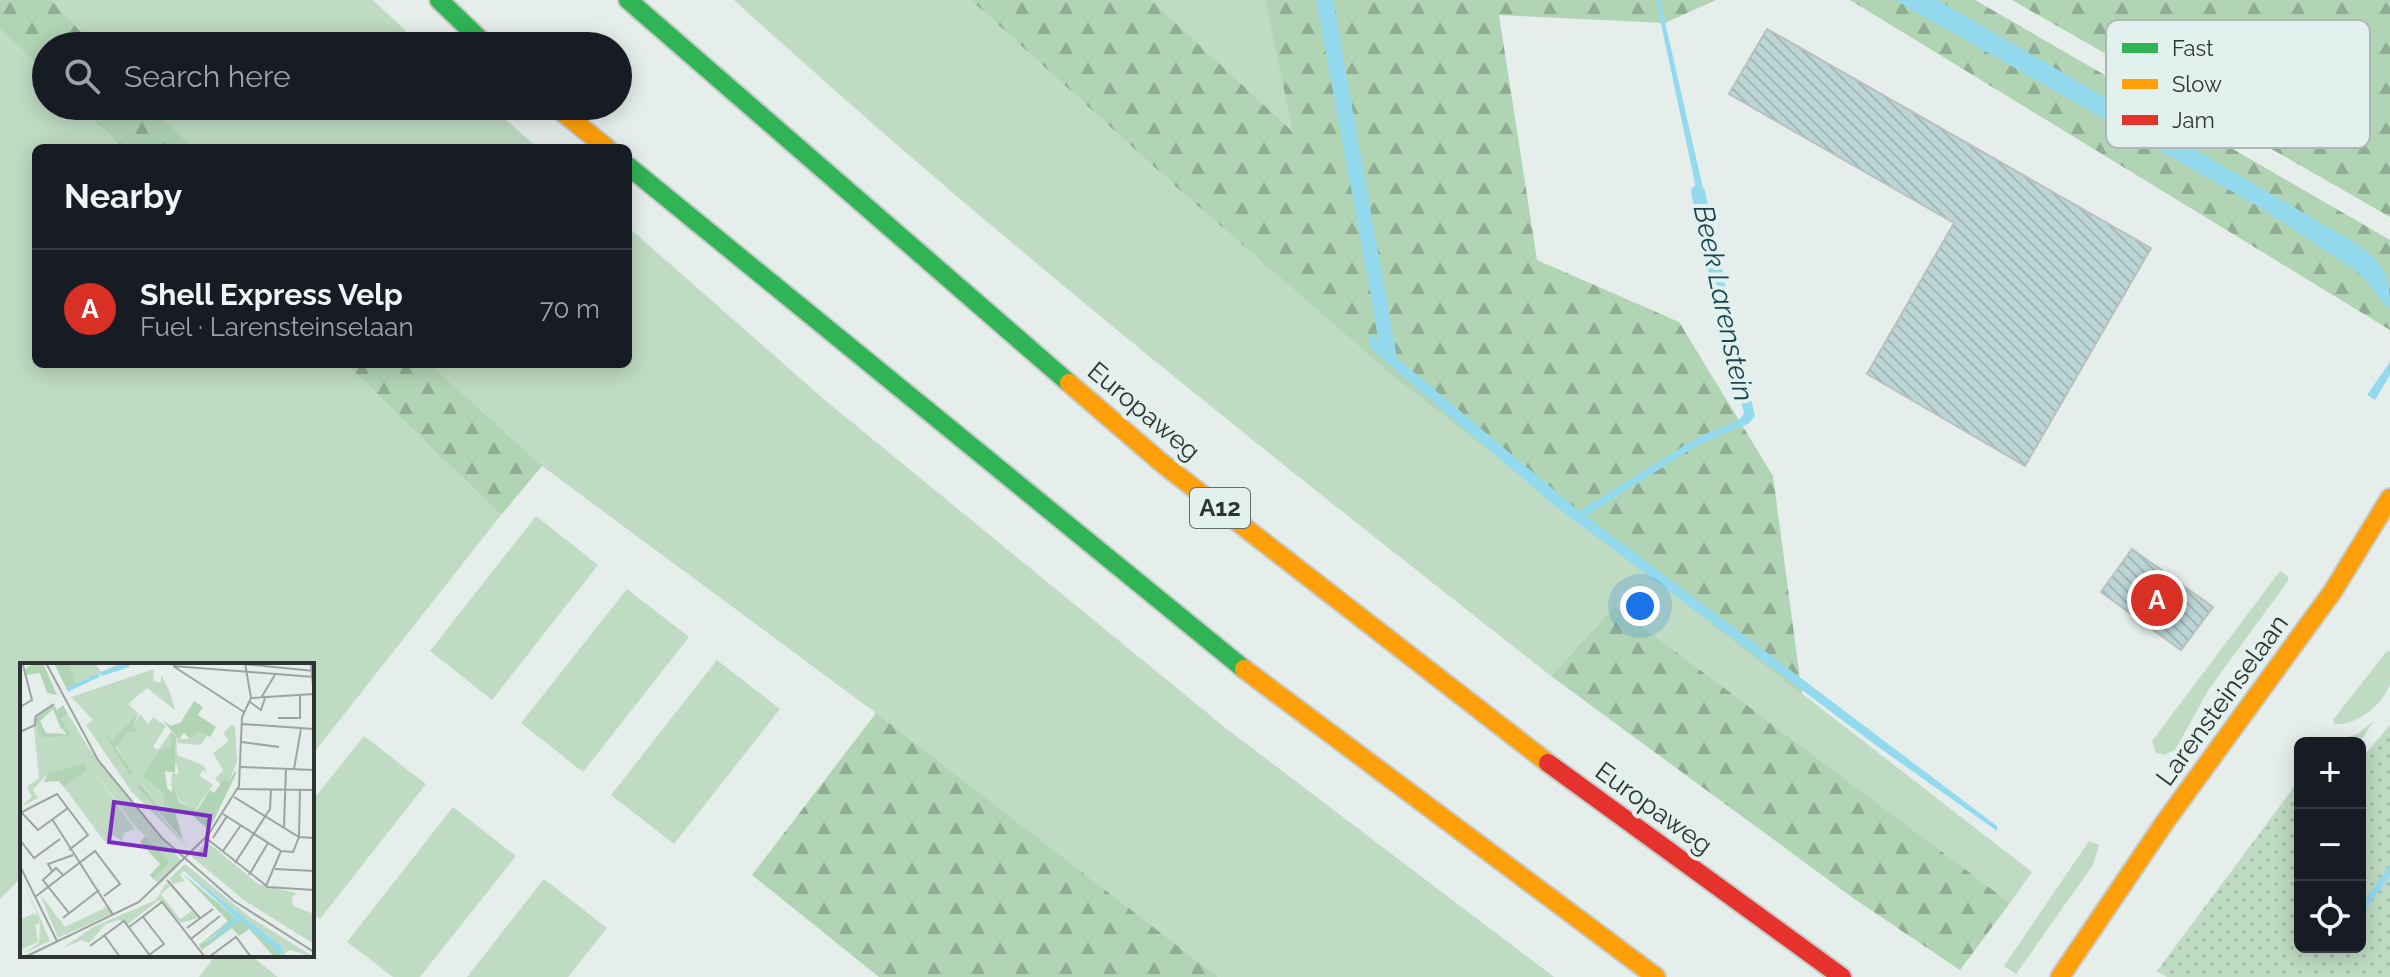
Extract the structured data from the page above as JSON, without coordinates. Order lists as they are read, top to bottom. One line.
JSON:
{"streets":{"main road":["Europaweg","A12","Larensteinselaan"]},"water":["Beek Larenstein"],"legend":["Fast","Slow","Jam"],"page":{"search":"Search here","heading":"Nearby","list":[{"mark":"A","name":"Shell Express Velp","note":"Fuel · Larensteinselaan","value":"70 m"}],"pins":"A","map_buttons":["+","−"]}}
